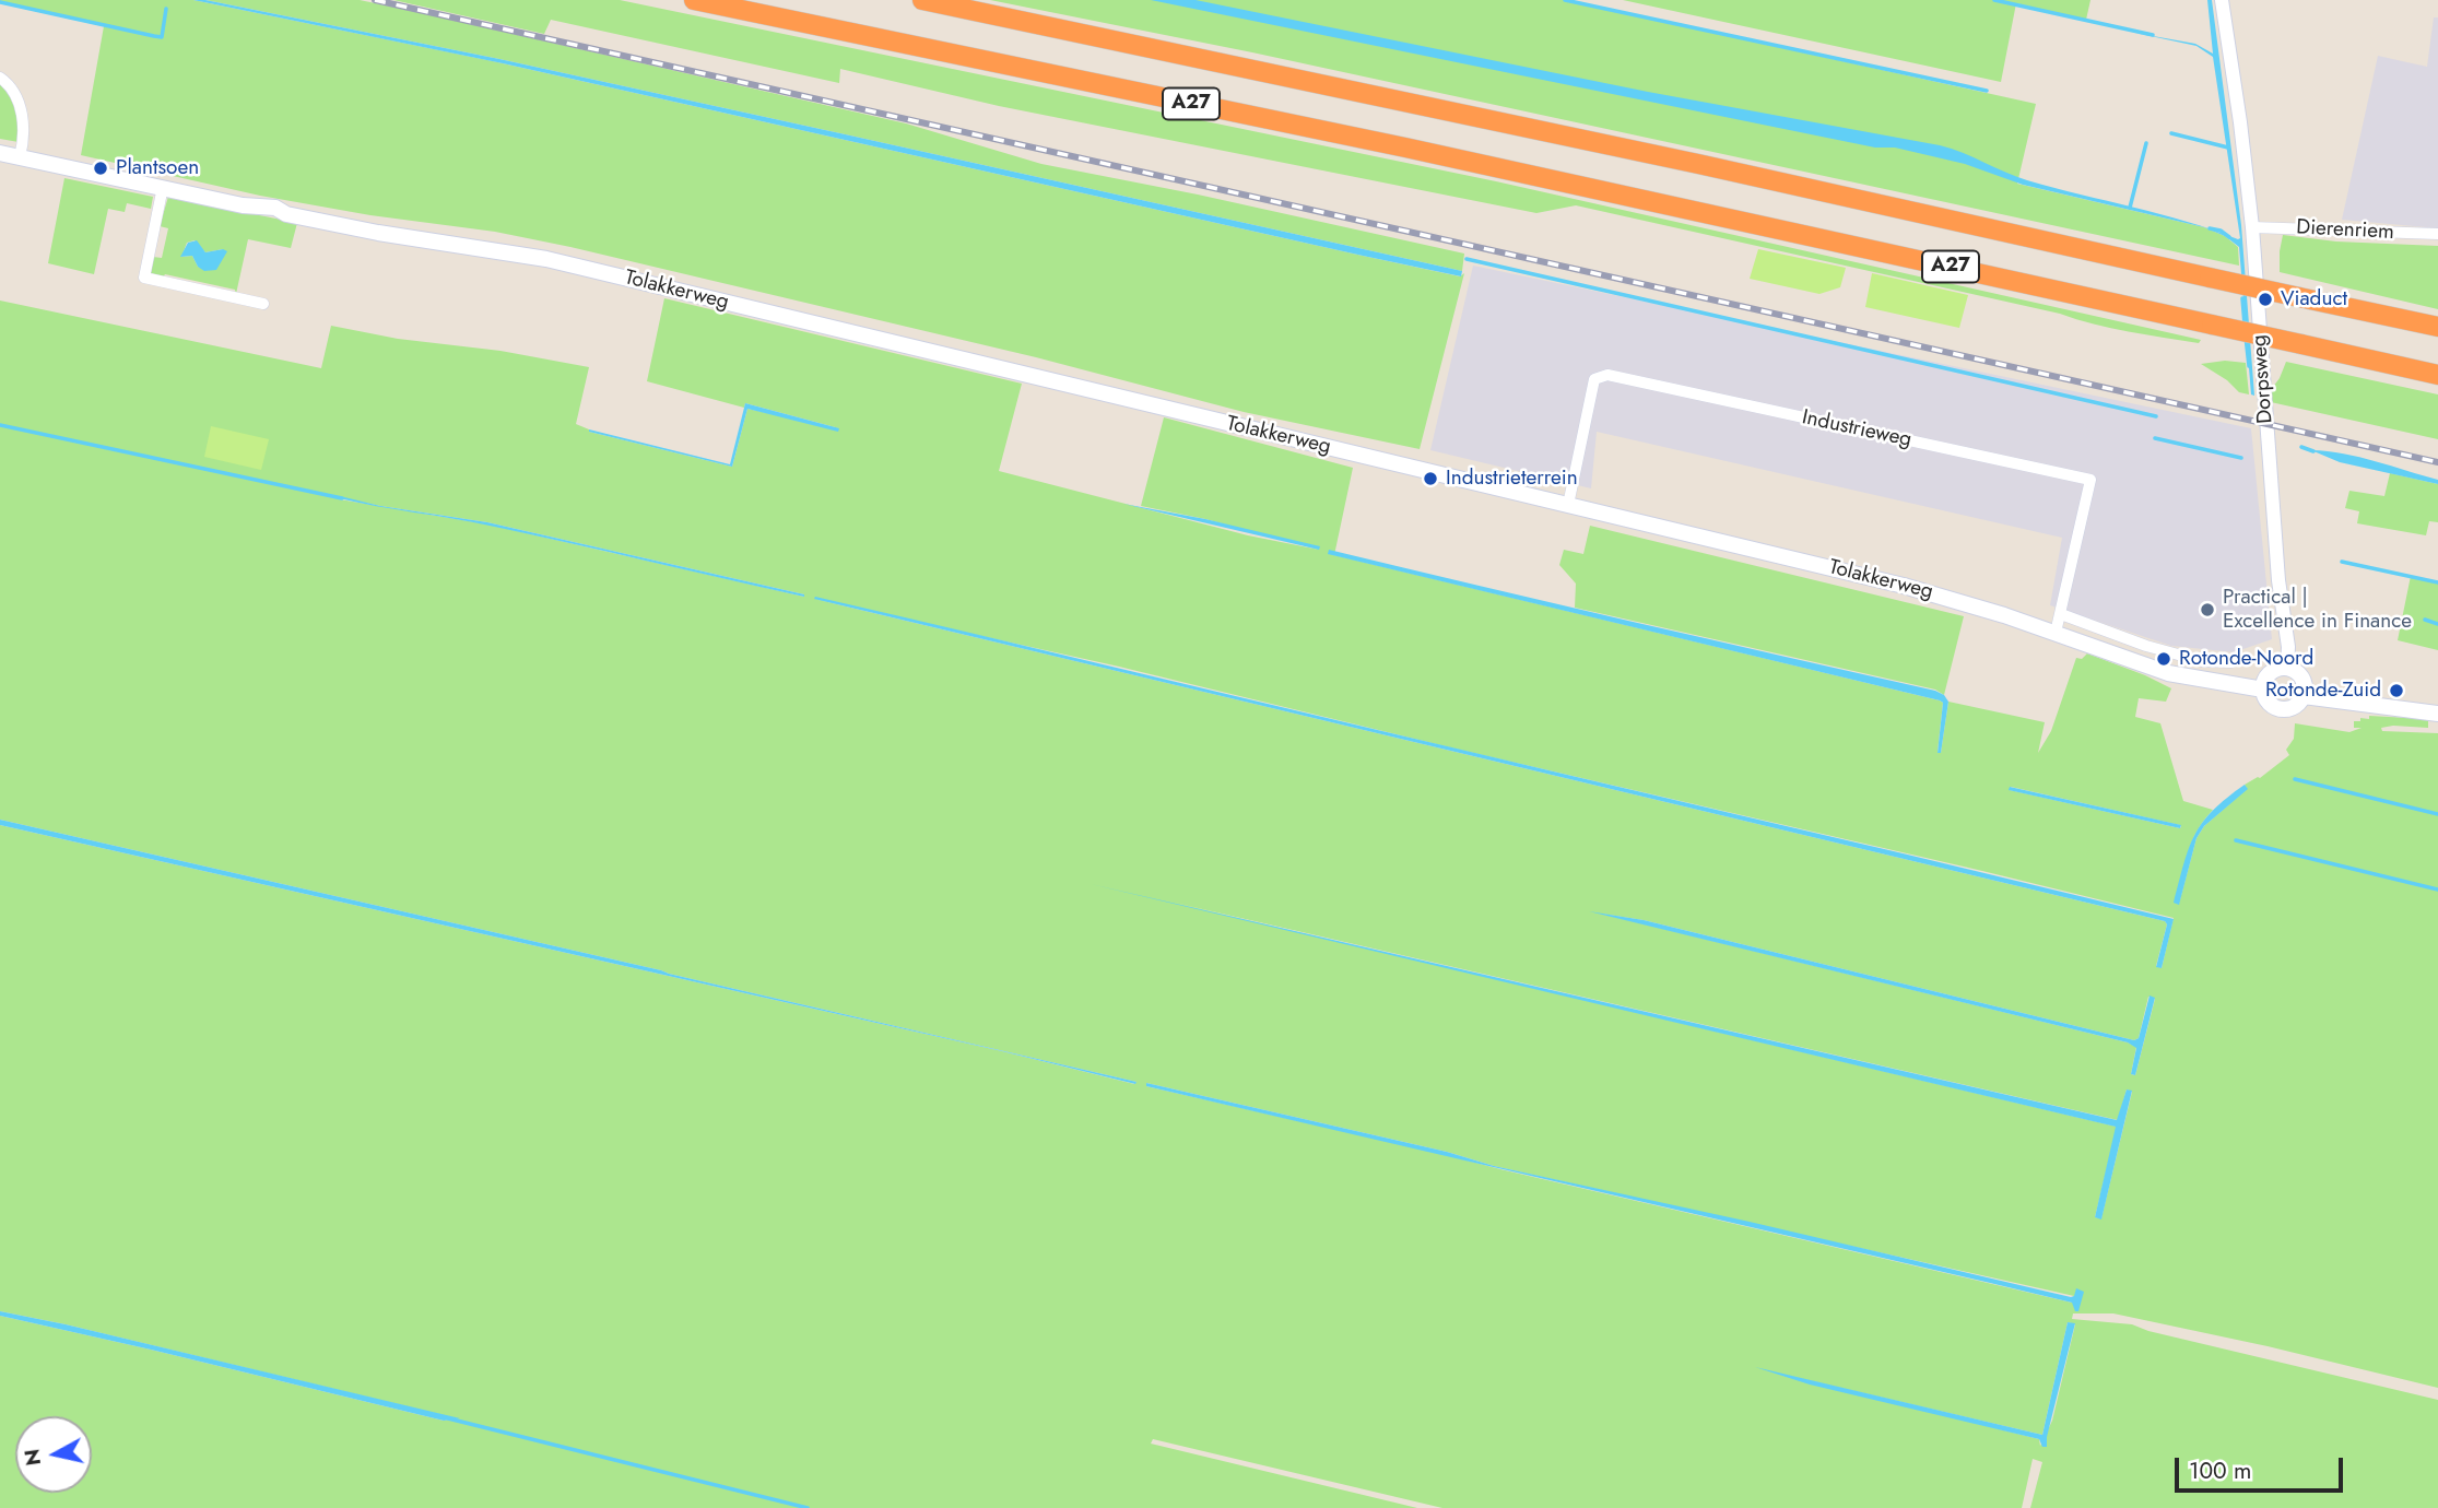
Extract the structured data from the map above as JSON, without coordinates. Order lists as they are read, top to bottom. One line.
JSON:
{"streets":{"highway":["A27"],"main road":["Tolakkerweg"],"street":["Dierenriem","Dorpsweg","Industrieweg"]},"crossings":[["Dierenriem","Dorpsweg"],["Tolakkerweg","Dorpsweg"],["Tolakkerweg","Industrieweg"]],"places":["Plantsoen","Viaduct","Industrieterrein","Practical | Excellence in Finance","Rotonde-Noord","Rotonde-Zuid"],"scale_bar":"100 m","north":"left"}
